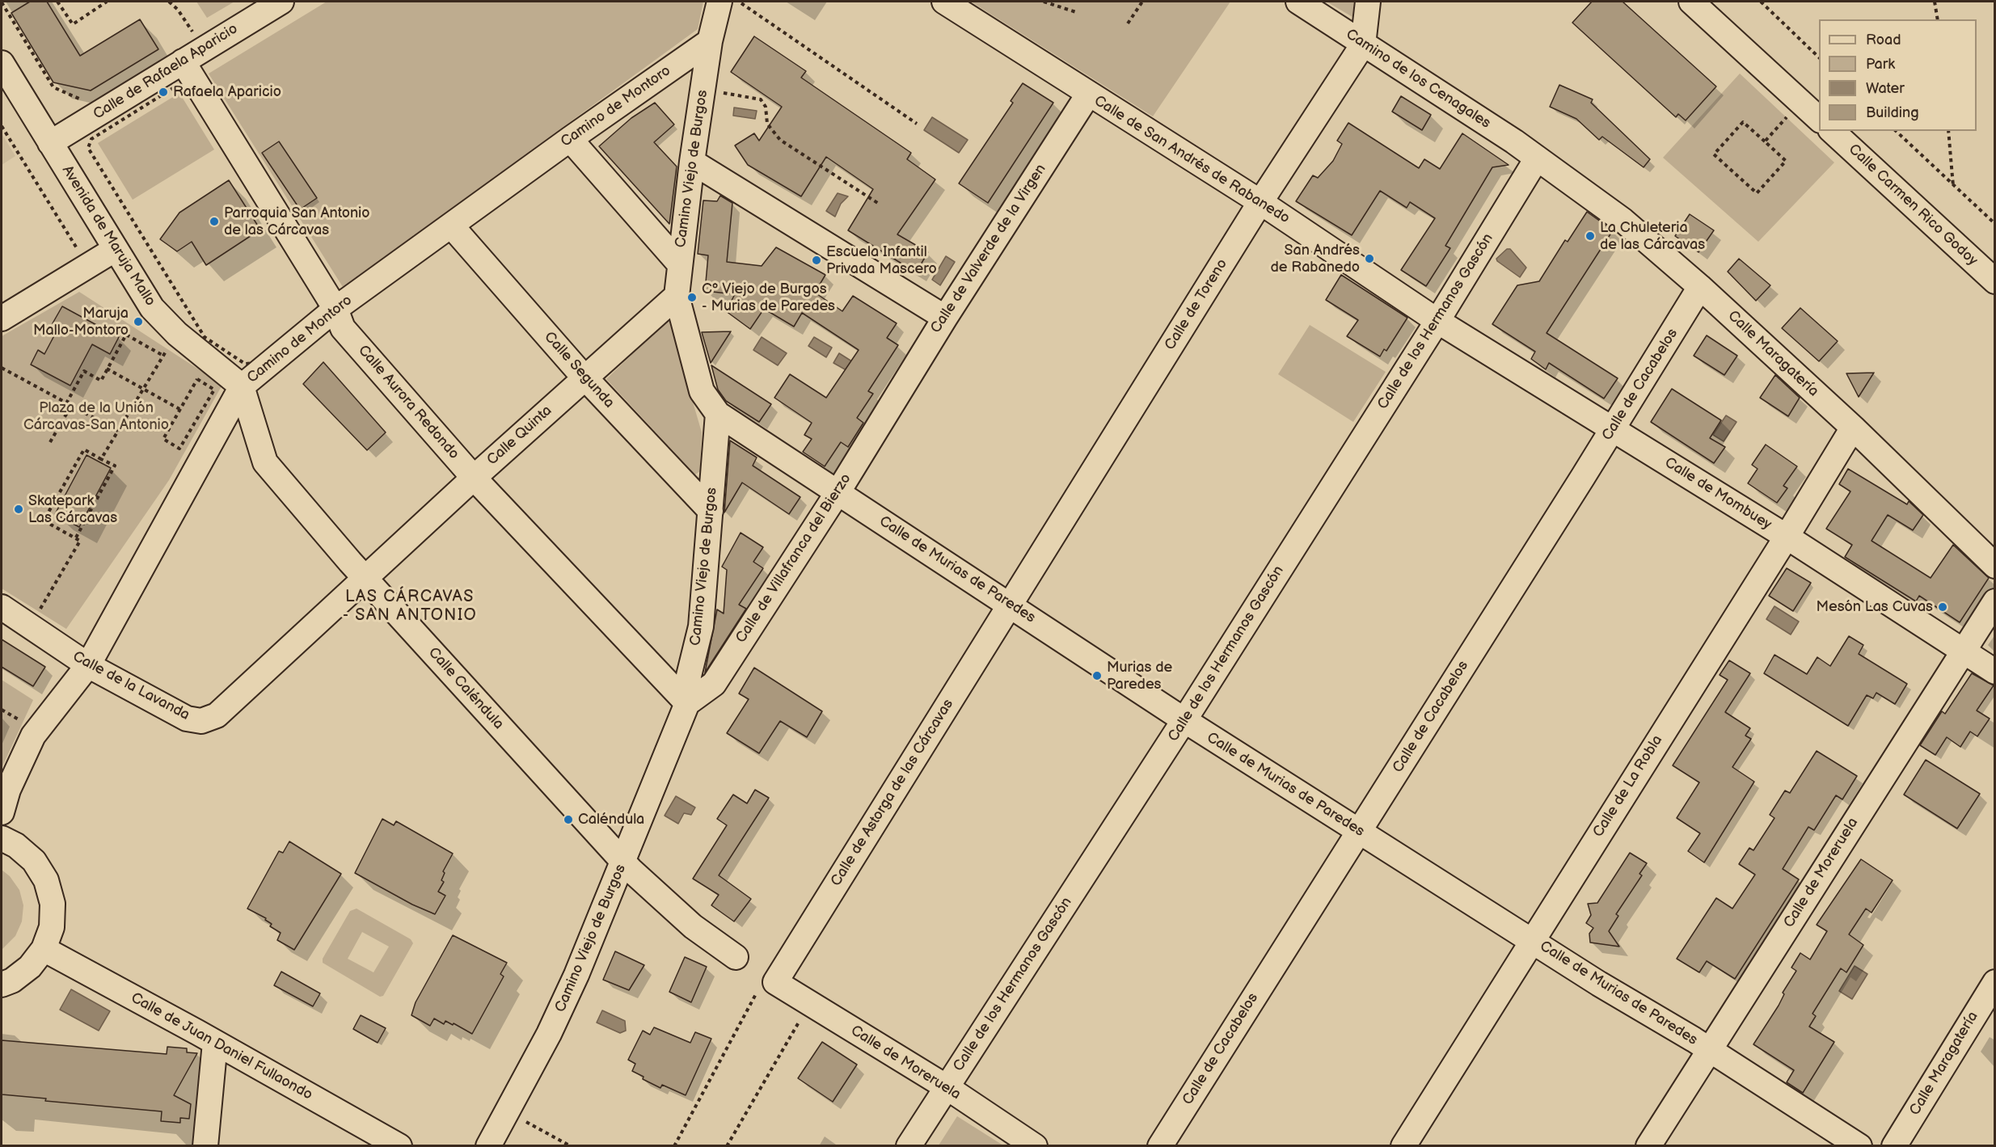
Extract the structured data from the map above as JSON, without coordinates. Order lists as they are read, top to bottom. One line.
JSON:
{"streets":{"street":["Calle de Rafaela Aparicio","Camino de los Cenagales","Camino de Montoro","Calle de San Andrés de Rabanedo","Camino Viejo de Burgos","Calle Carmen Rico Godoy","Avenida de Maruja Mallo","Calle de Valverde de la Virgen","Calle de Toreno","Calle de los Hermanos Gascón","Calle Maragatería","Calle Segunda","Calle de Cacabelos","Calle Aurora Redondo","Calle Quinta","Calle de Mombuey","Calle de Villafranca del Bierzo","Calle de Murias de Paredes","Calle de la Lavanda","Calle Caléndula","Calle de La Robla","Calle de Astorga de las Cárcavas","Calle de Moreruela","Calle de Juan Daniel Fullaondo"]},"crossings":[["Calle de Rafaela Aparicio","Avenida de Maruja Mallo"],["Calle de Rafaela Aparicio","Calle Aurora Redondo"],["Camino de los Cenagales","Calle de Toreno"],["Camino de los Cenagales","Calle de los Hermanos Gascón"],["Camino de los Cenagales","Calle Maragatería"],["Camino de Montoro","Camino Viejo de Burgos"],["Camino de Montoro","Avenida de Maruja Mallo"],["Camino de Montoro","Calle Segunda"],["Camino de Montoro","Calle Aurora Redondo"],["Camino de Montoro","Calle de la Lavanda"],["Camino de Montoro","Calle Caléndula"],["Calle de San Andrés de Rabanedo","Calle de Valverde de la Virgen"],["Calle de San Andrés de Rabanedo","Calle de Toreno"],["Calle de San Andrés de Rabanedo","Calle de los Hermanos Gascón"],["Calle de San Andrés de Rabanedo","Calle de Mombuey"],["Camino Viejo de Burgos","Calle Segunda"],["Camino Viejo de Burgos","Calle Aurora Redondo"],["Camino Viejo de Burgos","Calle Quinta"],["Camino Viejo de Burgos","Calle de Villafranca del Bierzo"],["Camino Viejo de Burgos","Calle de Murias de Paredes"],["Camino Viejo de Burgos","Calle Caléndula"],["Avenida de Maruja Mallo","Calle Caléndula"],["Calle de Valverde de la Virgen","Calle de Villafranca del Bierzo"],["Calle de Toreno","Calle de Murias de Paredes"],["Calle de Toreno","Calle de Astorga de las Cárcavas"],["Calle de los Hermanos Gascón","Calle Maragatería"],["Calle de los Hermanos Gascón","Calle de Mombuey"],["Calle de los Hermanos Gascón","Calle de Murias de Paredes"],["Calle de los Hermanos Gascón","Calle de Moreruela"],["Calle Maragatería","Calle de Cacabelos"],["Calle Maragatería","Calle de La Robla"],["Calle Segunda","Calle Quinta"],["Calle de Cacabelos","Calle de Mombuey"],["Calle de Cacabelos","Calle de Murias de Paredes"],["Calle Aurora Redondo","Calle Quinta"],["Calle Aurora Redondo","Calle de Villafranca del Bierzo"],["Calle Quinta","Calle de la Lavanda"],["Calle Quinta","Calle Caléndula"],["Calle de Mombuey","Calle de La Robla"],["Calle de Mombuey","Calle de Moreruela"],["Calle de Villafranca del Bierzo","Calle de Murias de Paredes"],["Calle de Murias de Paredes","Calle de La Robla"],["Calle de Murias de Paredes","Calle de Astorga de las Cárcavas"],["Calle de Murias de Paredes","Calle de Moreruela"],["Calle de la Lavanda","Calle Caléndula"],["Calle de Astorga de las Cárcavas","Calle de Moreruela"]],"districts":["LAS CÁRCAVAS - SAN ANTONIO"],"parks":["Plaza de la Unión Cárcavas-San Antonio"],"places":["Rafaela Aparicio","Parroquia San Antonio de las Cárcavas","La Chuleteria de las Cárcavas","San Andrés de Rabanedo","Escuela Infantil Privada Mascero","Cº Viejo de Burgos - Murias de Paredes","Maruja Mallo-Montoro","Skatepark Las Cárcavas","Mesón Las Cuvas","Murias de Paredes","Caléndula"],"legend":["Road","Park","Water","Building"]}
